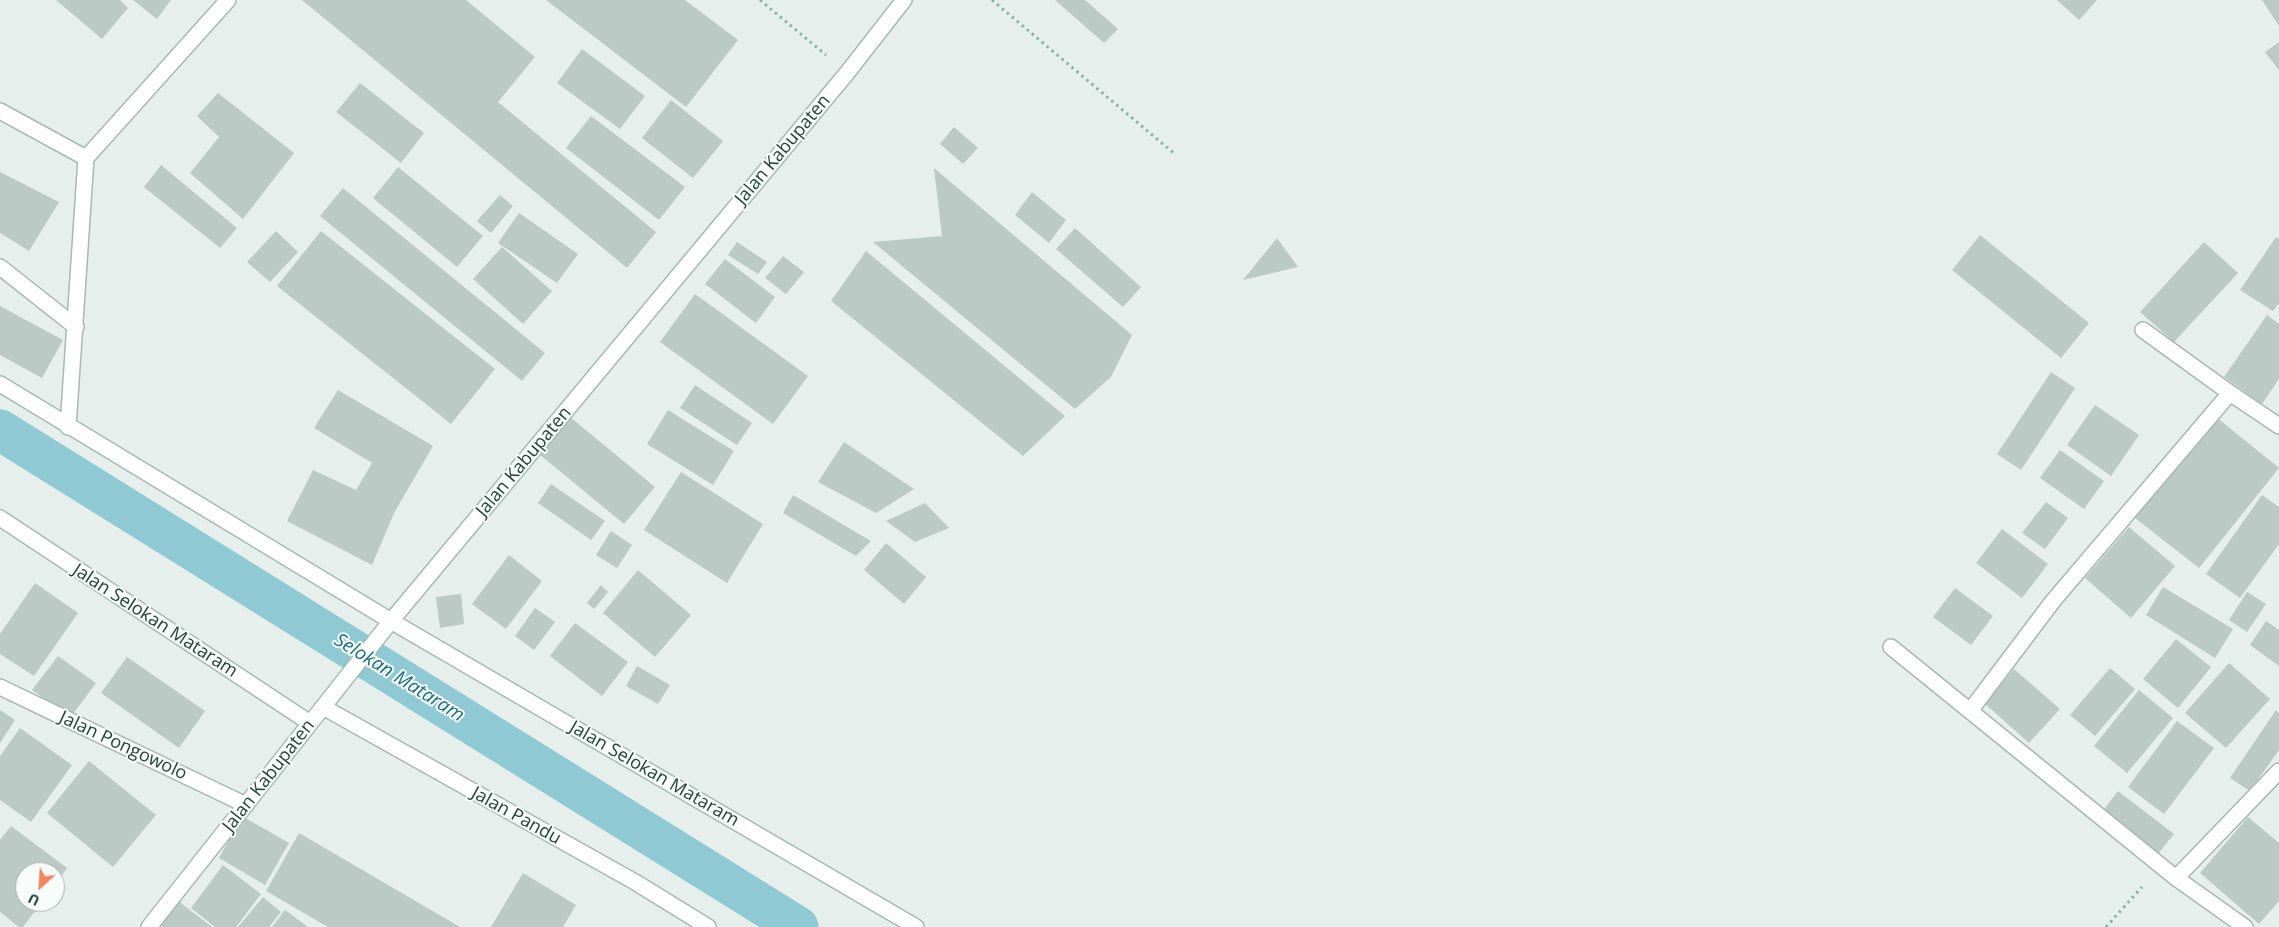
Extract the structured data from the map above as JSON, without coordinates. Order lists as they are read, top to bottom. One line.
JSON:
{"streets":{"street":["Jalan Kabupaten","Jalan Selokan Mataram","Jalan Pongowolo","Jalan Pandu"]},"crossings":[["Jalan Kabupaten","Jalan Selokan Mataram"],["Jalan Kabupaten","Jalan Pongowolo"],["Jalan Kabupaten","Jalan Pandu"]],"water":["Selokan Mataram"],"north":"bottom left"}
